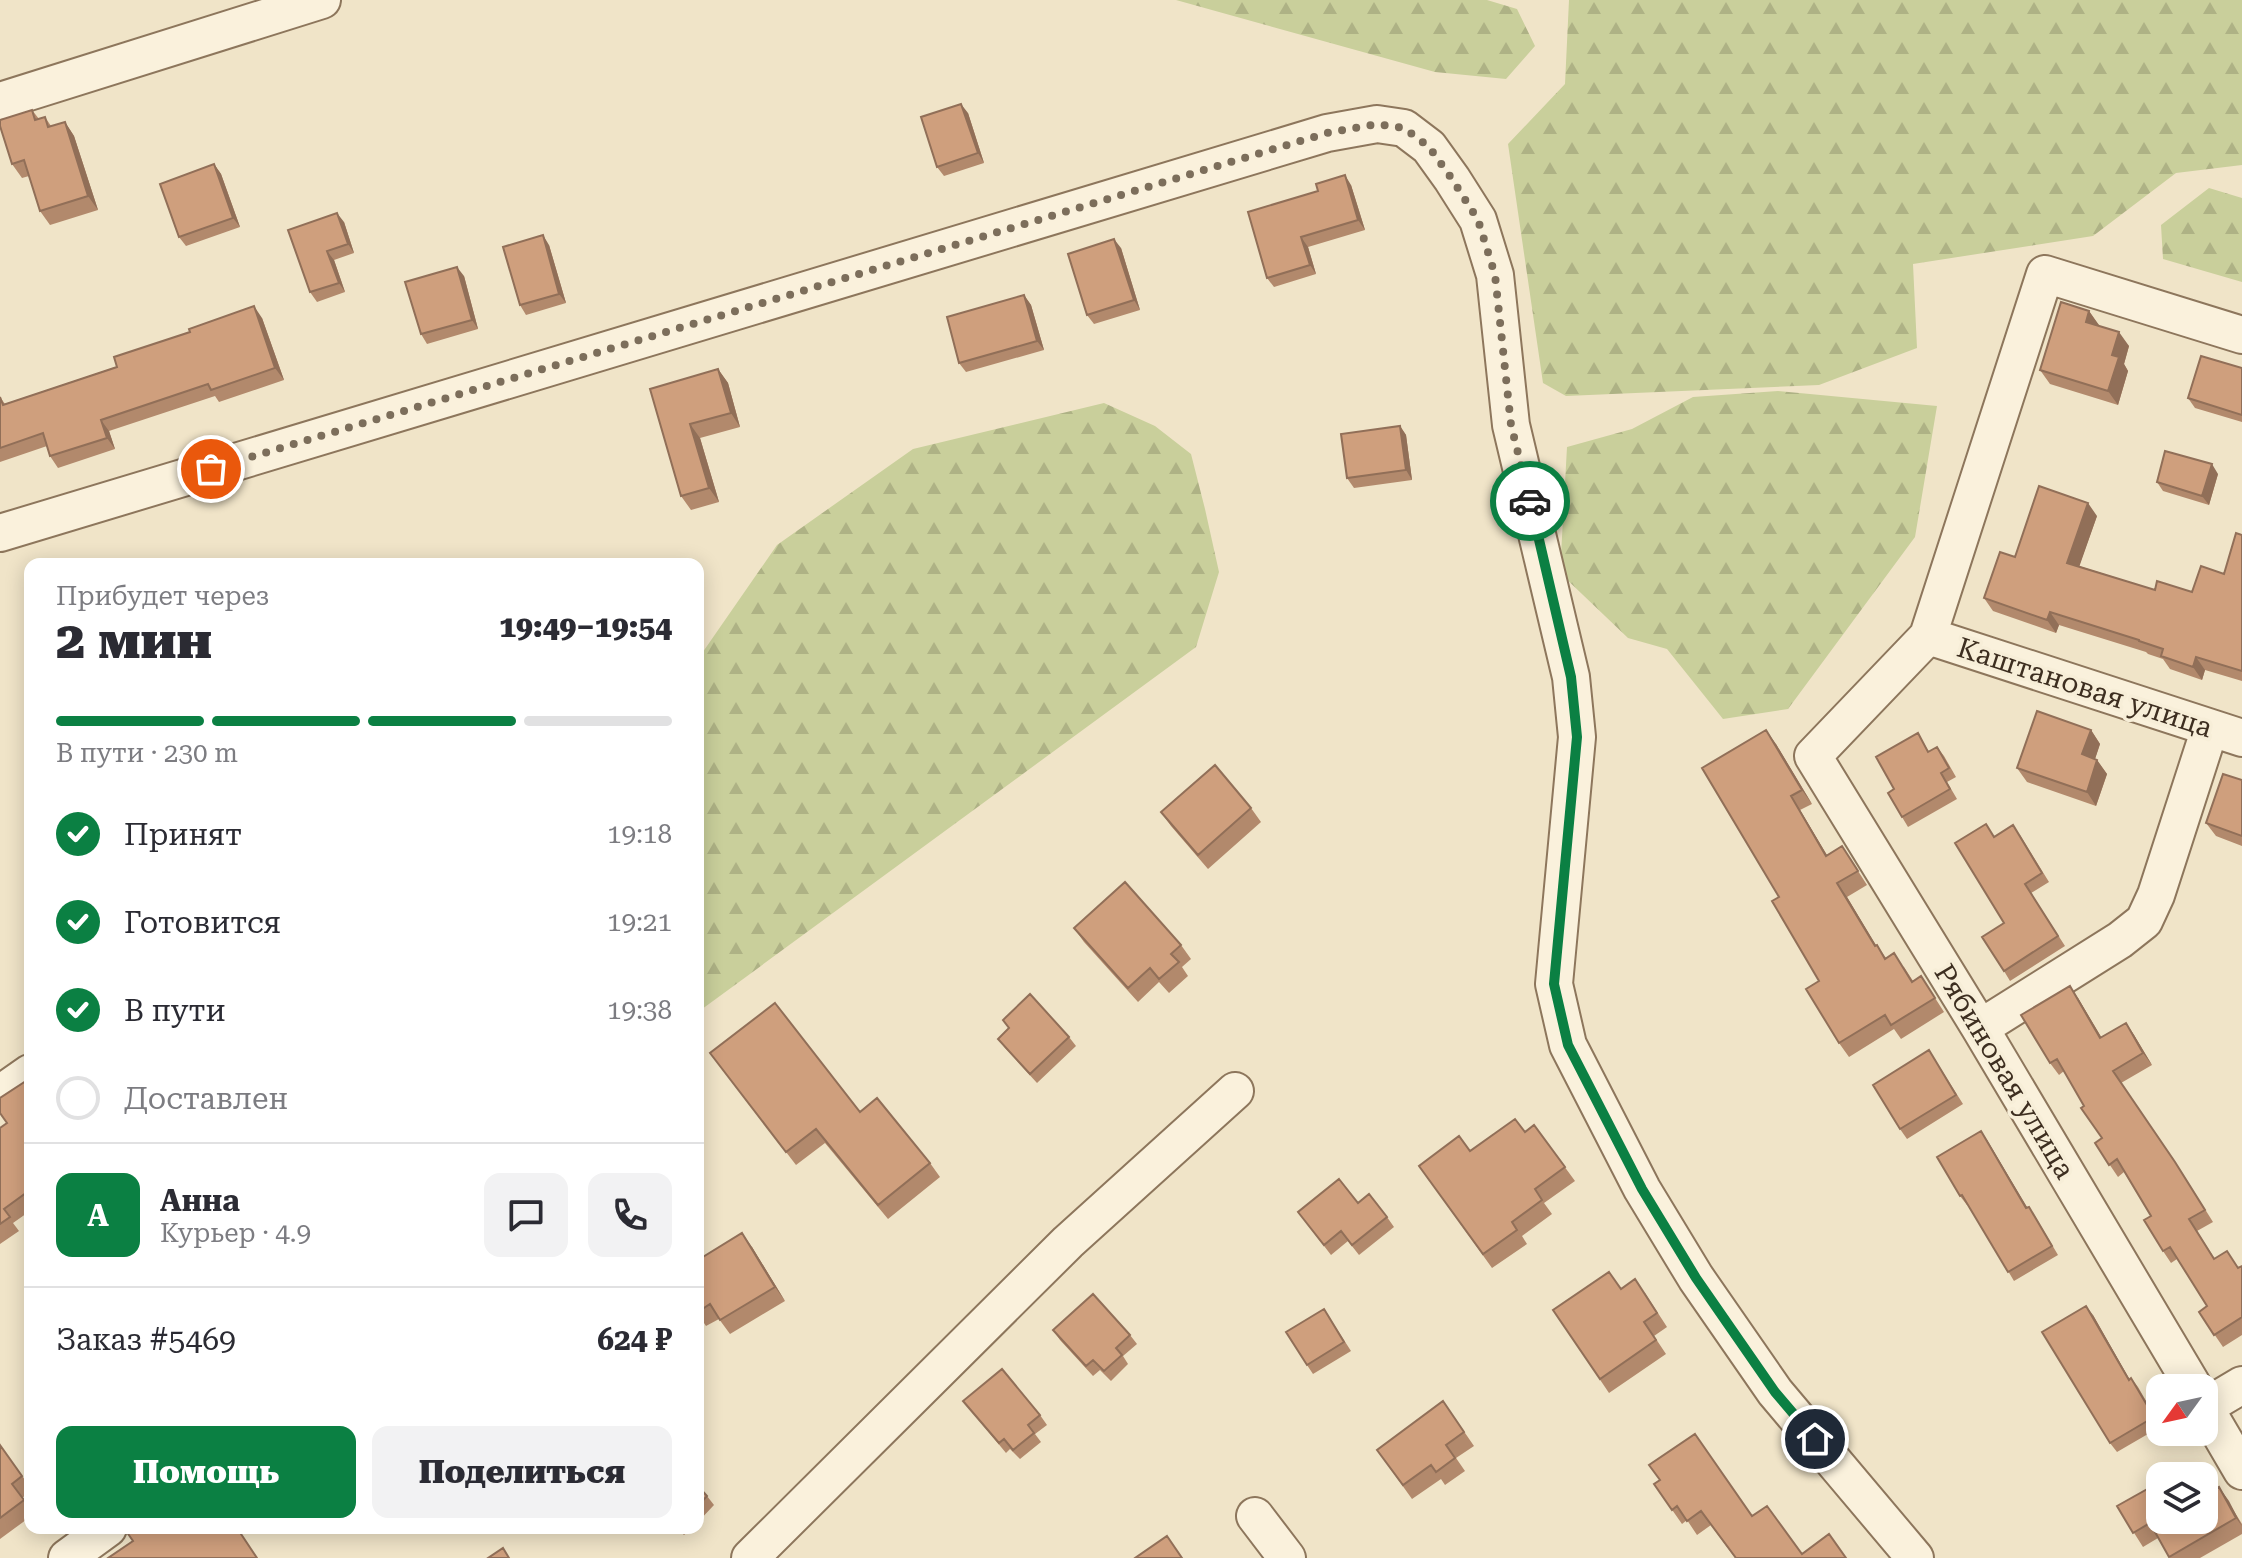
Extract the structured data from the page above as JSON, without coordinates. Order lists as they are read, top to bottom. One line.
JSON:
{"streets":{"street":["Каштановая улица","Рябиновая улица"]},"crossings":[["Каштановая улица","Рябиновая улица"]],"north":"bottom left","page":{"heading":["2 мин","Прибудет через","19:49–19:54"],"panel":["Анна","Курьер · 4.9","Заказ #5469","624 ₽"],"bar":"В пути · 230 m","list":[["Принят","19:18"],["Готовится","19:21"],["В пути","19:38"],"Доставлен"],"round":"А","buttons":["Помощь","Поделиться"]}}
